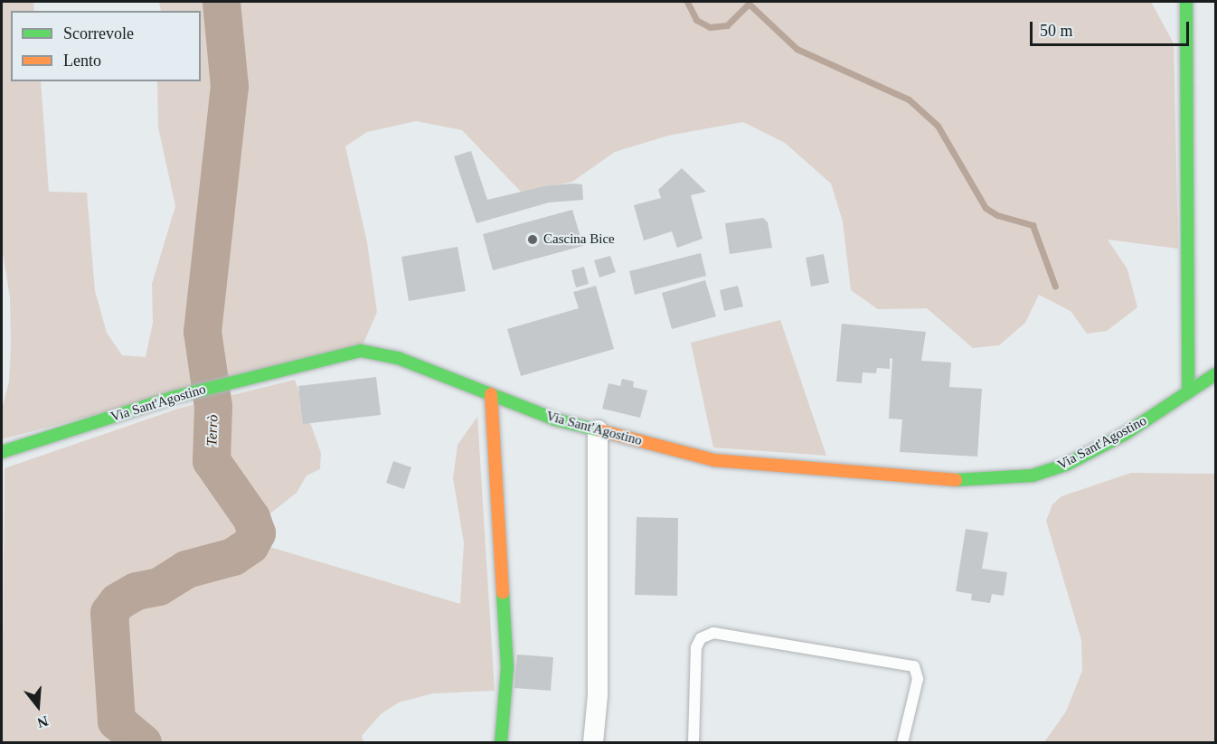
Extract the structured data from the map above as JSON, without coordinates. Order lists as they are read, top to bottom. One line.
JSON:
{"streets":{"street":["Via Sant'Agostino"]},"water":["Terrò"],"places":["Cascina Bice"],"legend":["Scorrevole","Lento"],"scale_bar":"50 m","north":"bottom"}
